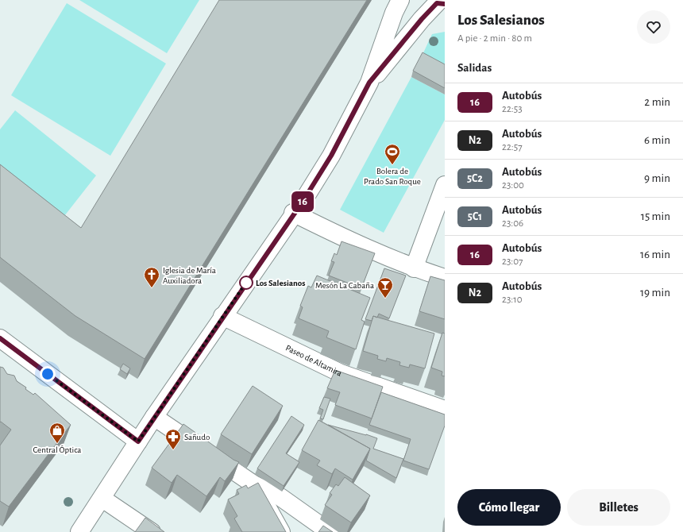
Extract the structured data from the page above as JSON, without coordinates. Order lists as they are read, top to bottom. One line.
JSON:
{"streets":{"street":["Paseo de Altamira"]},"places":{"sports":["Bolera de Prado San Roque"],"other":["Los Salesianos"],"church":["Iglesia de María Auxiliadora"],"bar":["Mesón La Cabaña"],"shop":["Central Óptica"],"pharmacy":["Sañudo"]},"lines":["bus line 16"],"page":{"on_map":"16","heading":[["Los Salesianos","A pie · 2 min · 80 m"],"Salidas"],"list":[{"mark":"16","name":"Autobús","note":"22:53","value":"2 min"},{"mark":"N2","name":"Autobús","note":"22:57","value":"6 min"},{"mark":"5C2","name":"Autobús","note":"23:00","value":"9 min"},{"mark":"5C1","name":"Autobús","note":"23:06","value":"15 min"},{"mark":"16","name":"Autobús","note":"23:07","value":"16 min"},{"mark":"N2","name":"Autobús","note":"23:10","value":"19 min"}],"buttons":["Cómo llegar","Billetes"]}}
